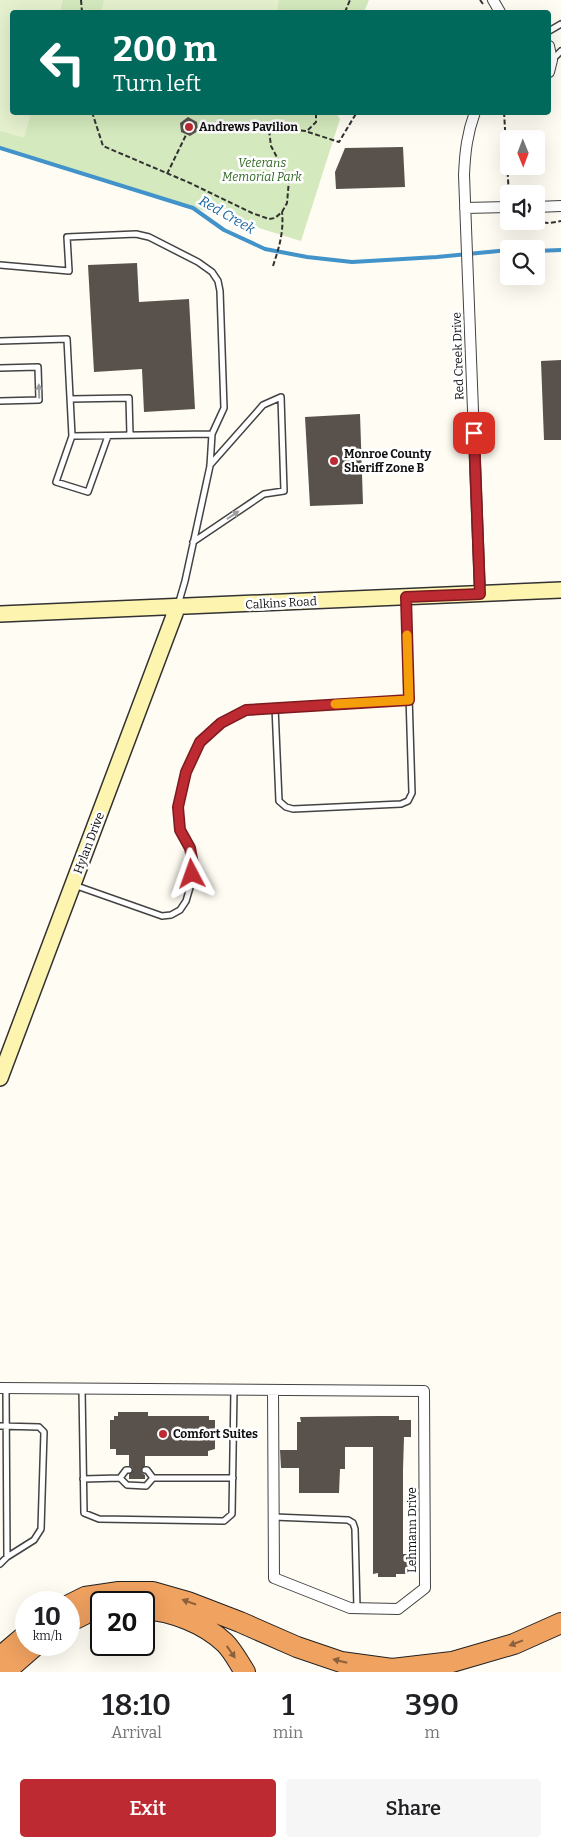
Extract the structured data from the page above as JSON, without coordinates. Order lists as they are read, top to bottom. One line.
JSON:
{"streets":{"main road":["Calkins Road","Hylan Drive"],"street":["Red Creek Drive","Lehmann Drive"]},"crossings":[["Red Creek Drive","Calkins Road"],["Calkins Road","Hylan Drive"]],"water":["Red Creek"],"parks":["Veterans Memorial Park"],"places":["Andrews Pavilion","Monroe County Sheriff Zone B","Comfort Suites"],"north":"bottom","page":{"turn":["200 m","Turn left"],"speed":"10 km/h","limit":"20","eta":["18:10","Arrival","1","min","390","m"],"buttons":["Exit","Share"]}}
